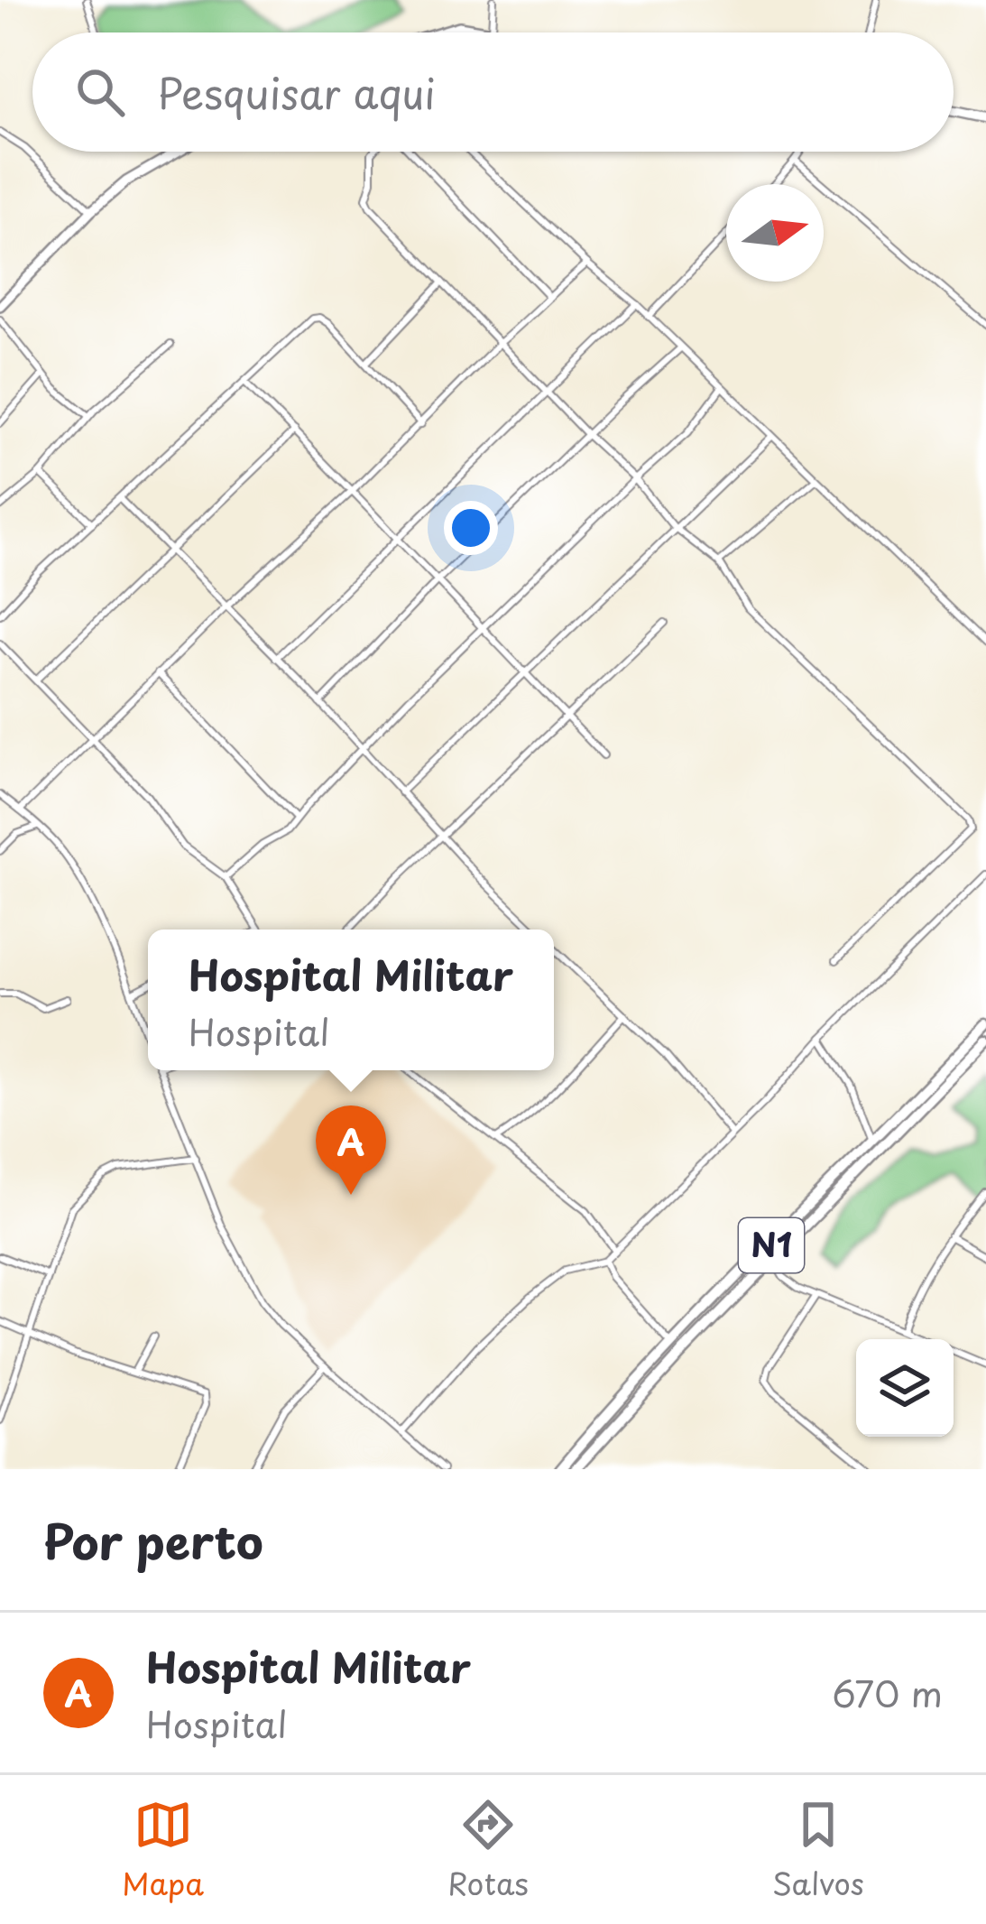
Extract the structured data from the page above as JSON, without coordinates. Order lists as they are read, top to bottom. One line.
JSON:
{"streets":{"main road":["N1"]},"north":"right","page":{"search":"Pesquisar aqui","popup":["Hospital Militar","Hospital"],"pins":"A","heading":"Por perto","list":[{"mark":"A","name":"Hospital Militar","note":"Hospital","value":"670 m"}],"nav":["Mapa","Rotas","Salvos"]}}
